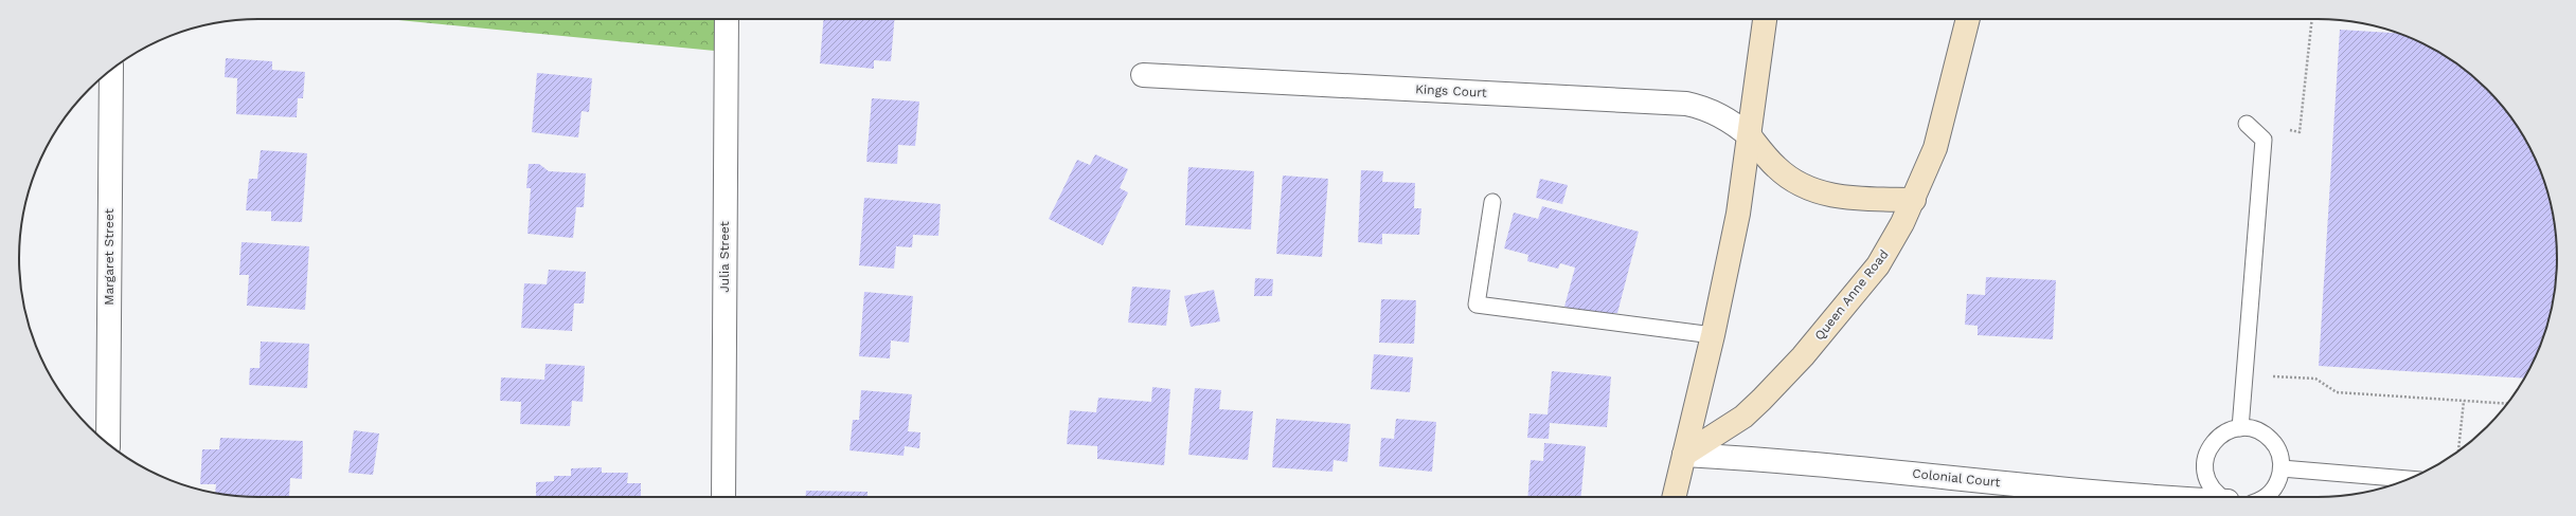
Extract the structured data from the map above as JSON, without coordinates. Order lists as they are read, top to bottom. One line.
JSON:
{"streets":{"street":["Kings Court","Margaret Street","Julia Street","Queen Anne Road","Colonial Court"]},"crossings":[["Queen Anne Road","Colonial Court"]]}
